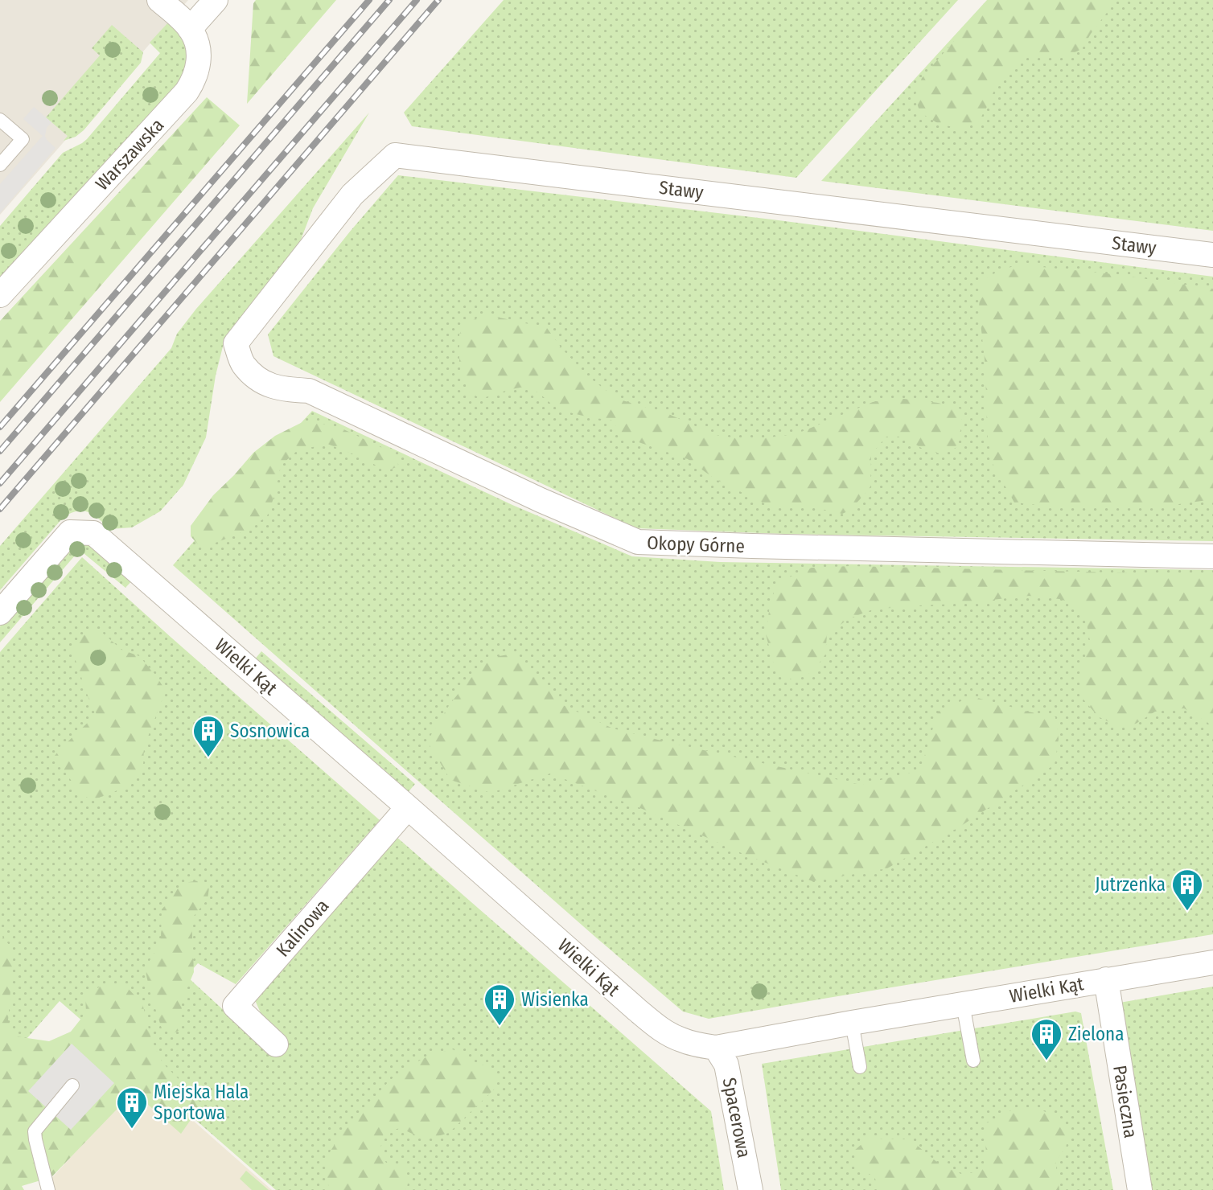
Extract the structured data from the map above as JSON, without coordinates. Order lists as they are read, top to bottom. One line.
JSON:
{"streets":{"street":["Warszawska","Stawy","Okopy Górne","Wielki Kąt","Kalinowa","Pasieczna","Spacerowa"]},"crossings":[["Stawy","Okopy Górne"],["Wielki Kąt","Kalinowa"],["Wielki Kąt","Pasieczna"],["Wielki Kąt","Spacerowa"]],"places":{"building":["Sosnowica","Jutrzenka","Wisienka","Zielona","Miejska Hala Sportowa"]}}
